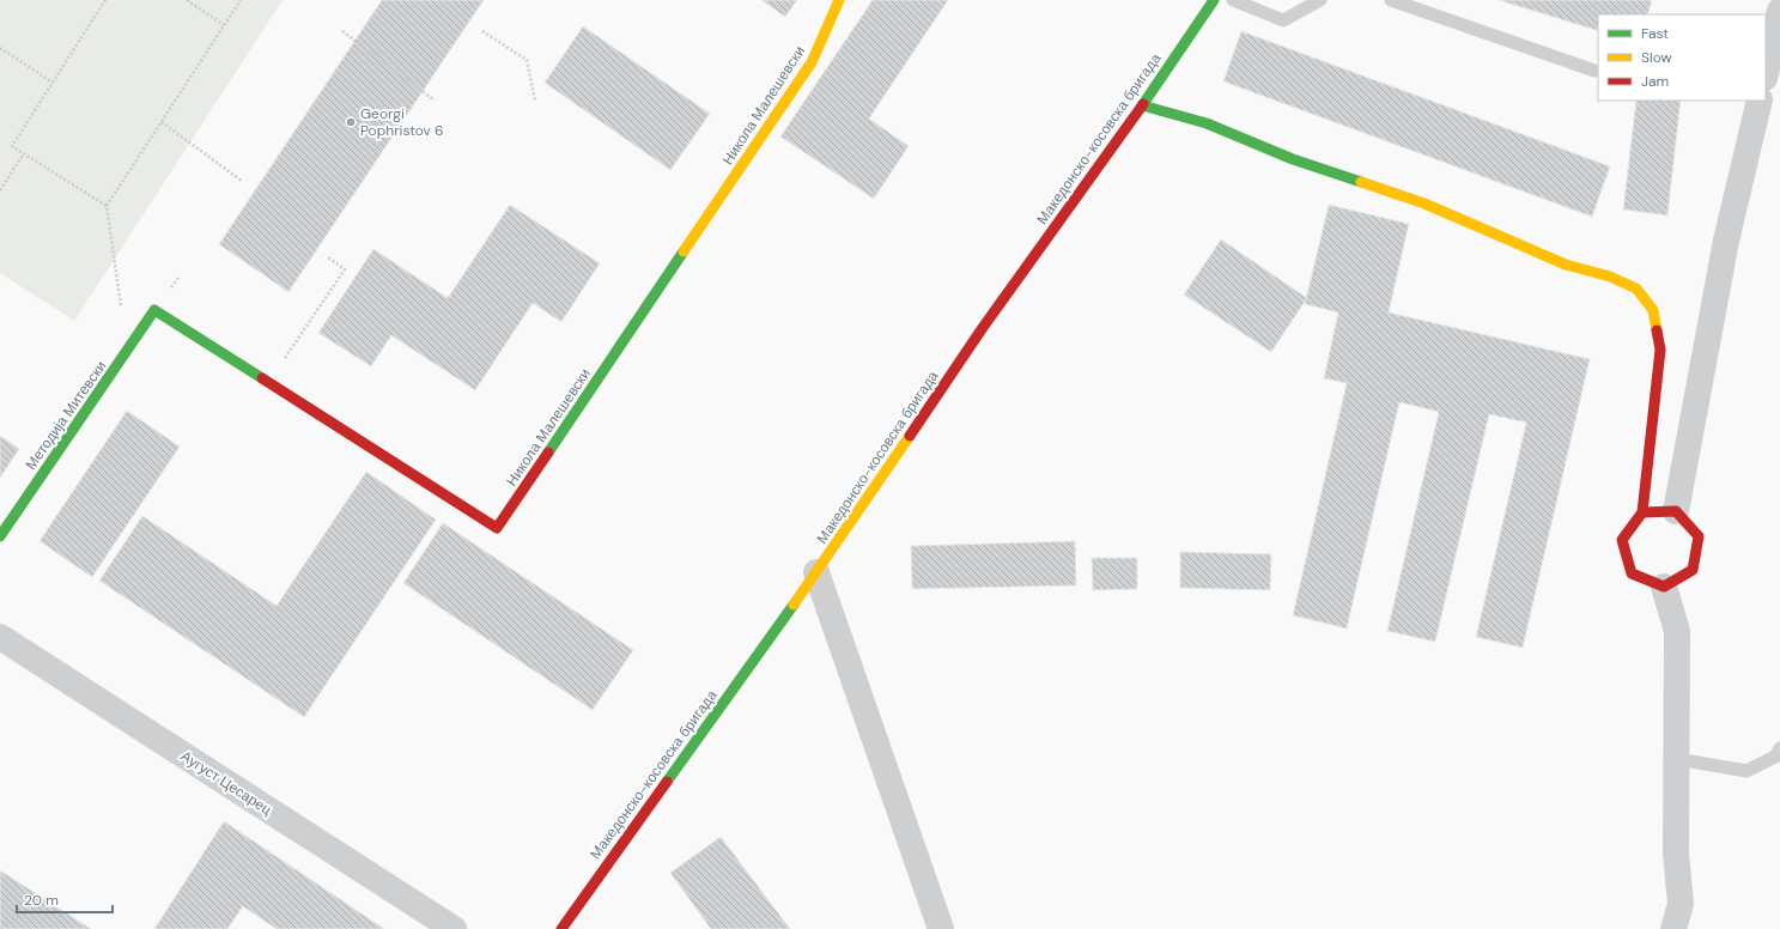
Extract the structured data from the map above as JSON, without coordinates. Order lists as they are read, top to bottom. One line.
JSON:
{"streets":{"street":["Никола Малешевски","Македонско-косовска бригада","Методија Митевски","Аугуст Цесарец"]},"crossings":[["Никола Малешевски","Методија Митевски"]],"places":["Georgi Pophristov 6"],"legend":["Fast","Slow","Jam"],"scale_bar":"20 m"}
